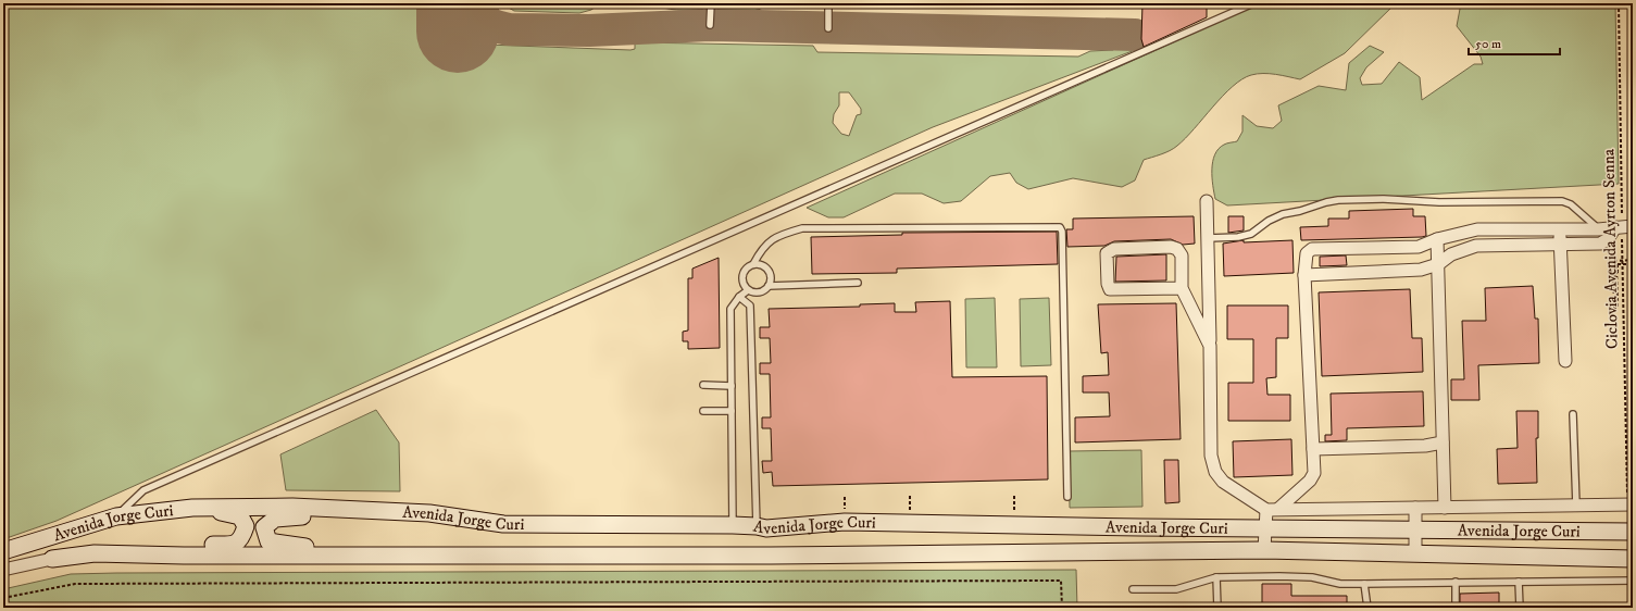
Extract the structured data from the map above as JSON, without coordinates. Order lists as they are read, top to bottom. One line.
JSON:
{"streets":{"street":["Avenida Jorge Curi"],"path":["Ciclovia Avenida Ayrton Senna"]},"scale_bar":"50 m"}
